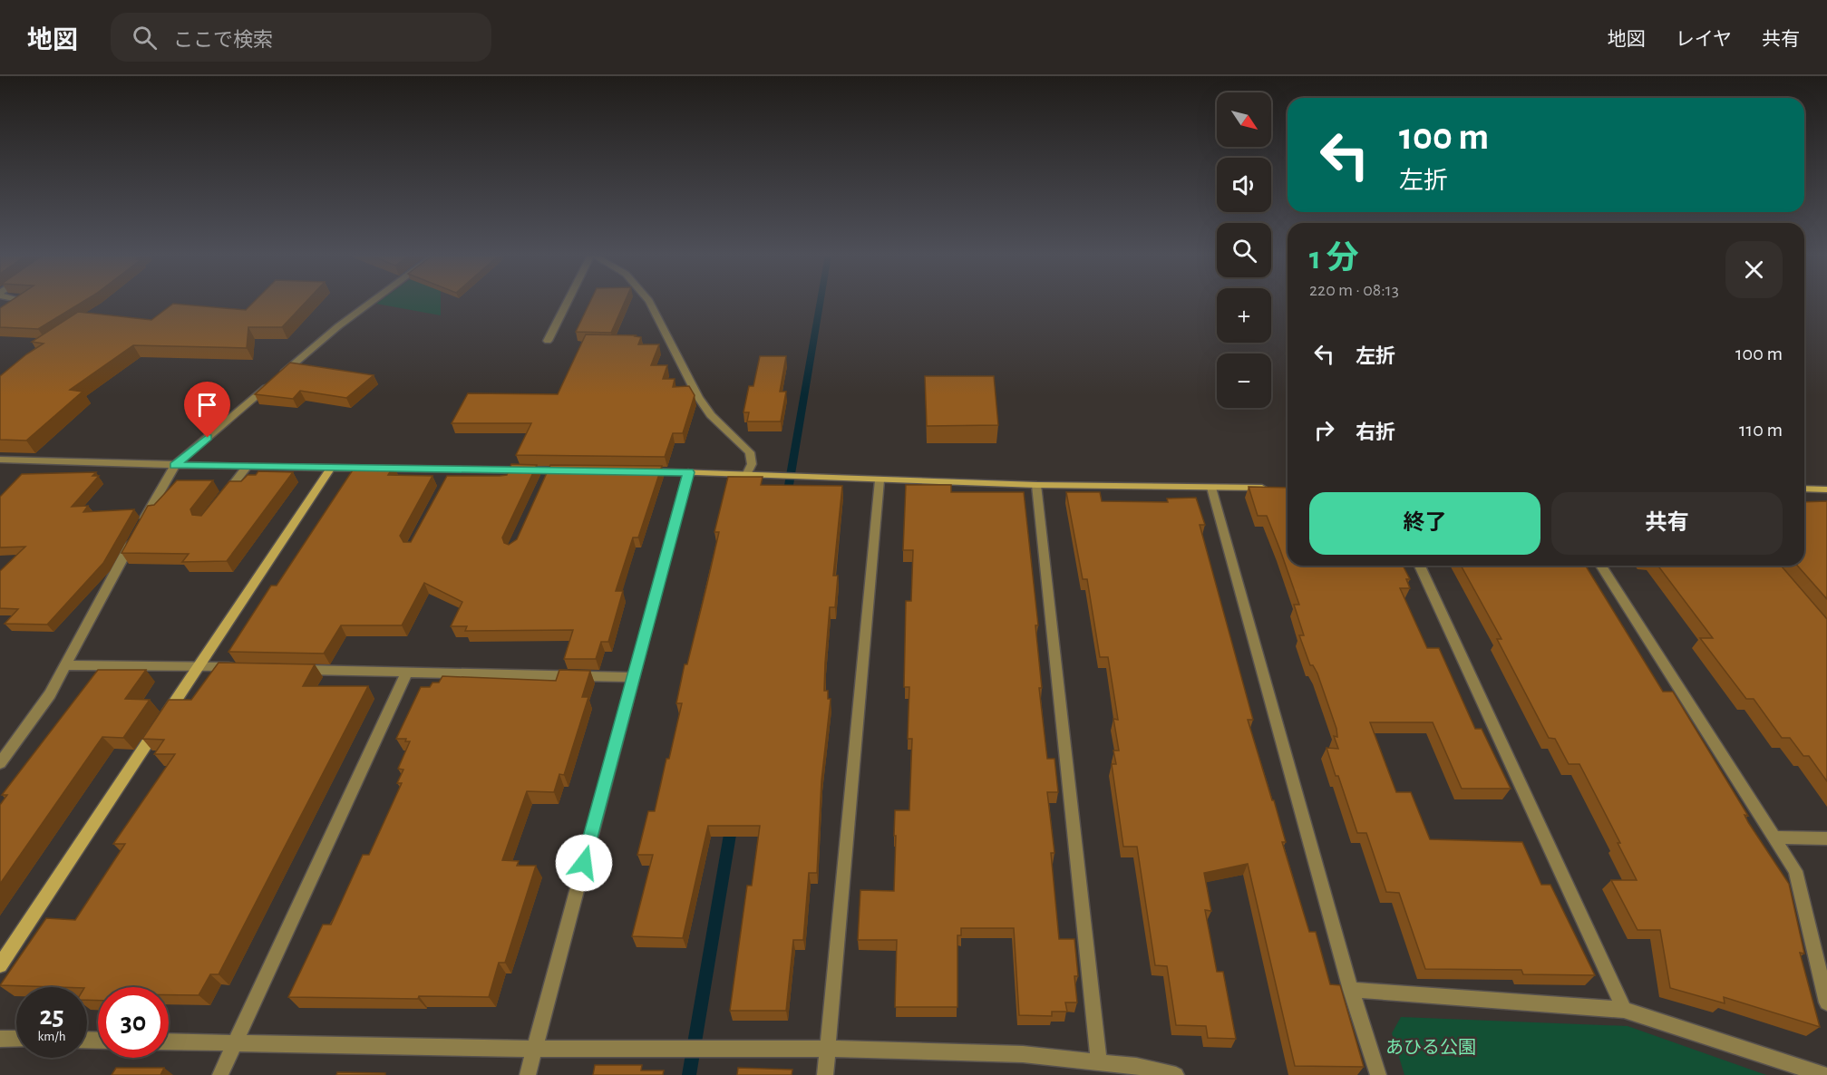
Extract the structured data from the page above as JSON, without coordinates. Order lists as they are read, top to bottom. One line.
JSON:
{"parks":["あひる公園"],"north":"bottom right","page":{"header":"地図","search":"ここで検索","nav":["地図","レイヤ","共有"],"map_buttons":["+","−"],"turn":["100 m","左折"],"heading":["1 分","220 m · 08:13"],"list":[{"name":"左折","value":"100 m"},{"name":"右折","value":"110 m"}],"buttons":["終了","共有"],"speed":"25 km/h","limit":"30"}}
